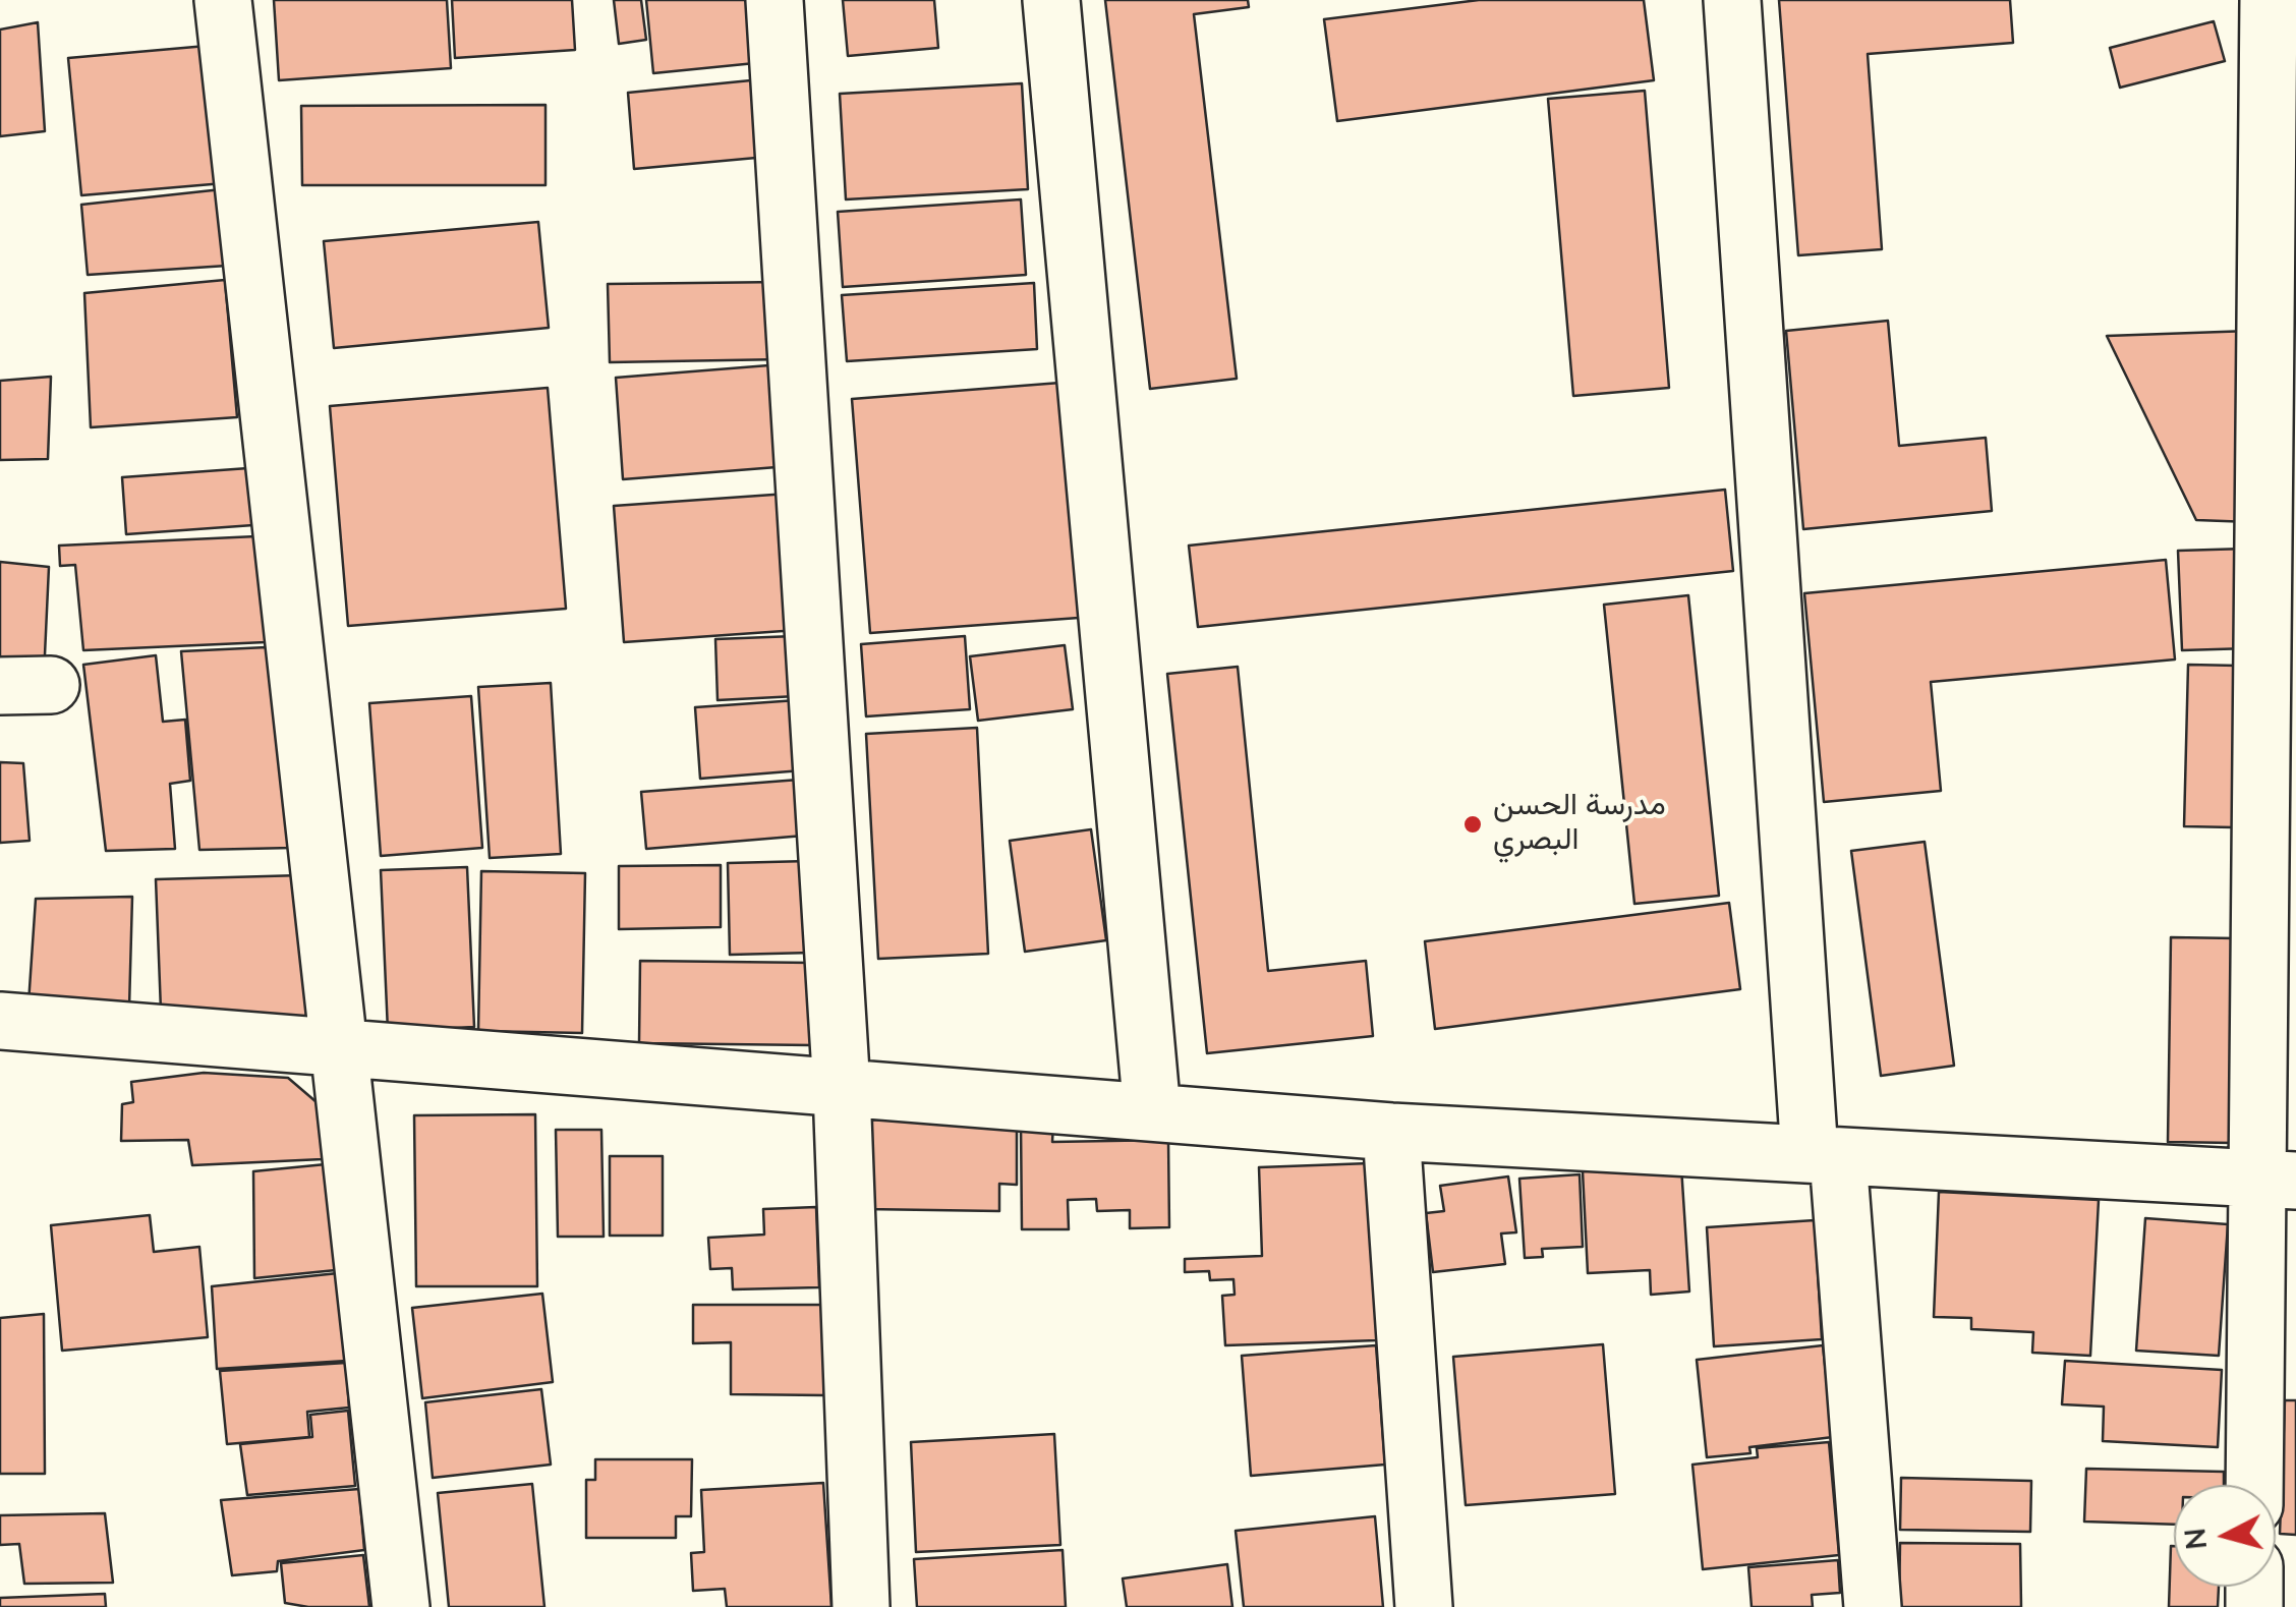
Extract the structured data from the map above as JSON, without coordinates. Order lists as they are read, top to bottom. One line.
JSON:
{"places":["مدرسة الحسن البصري"],"north":"left"}
